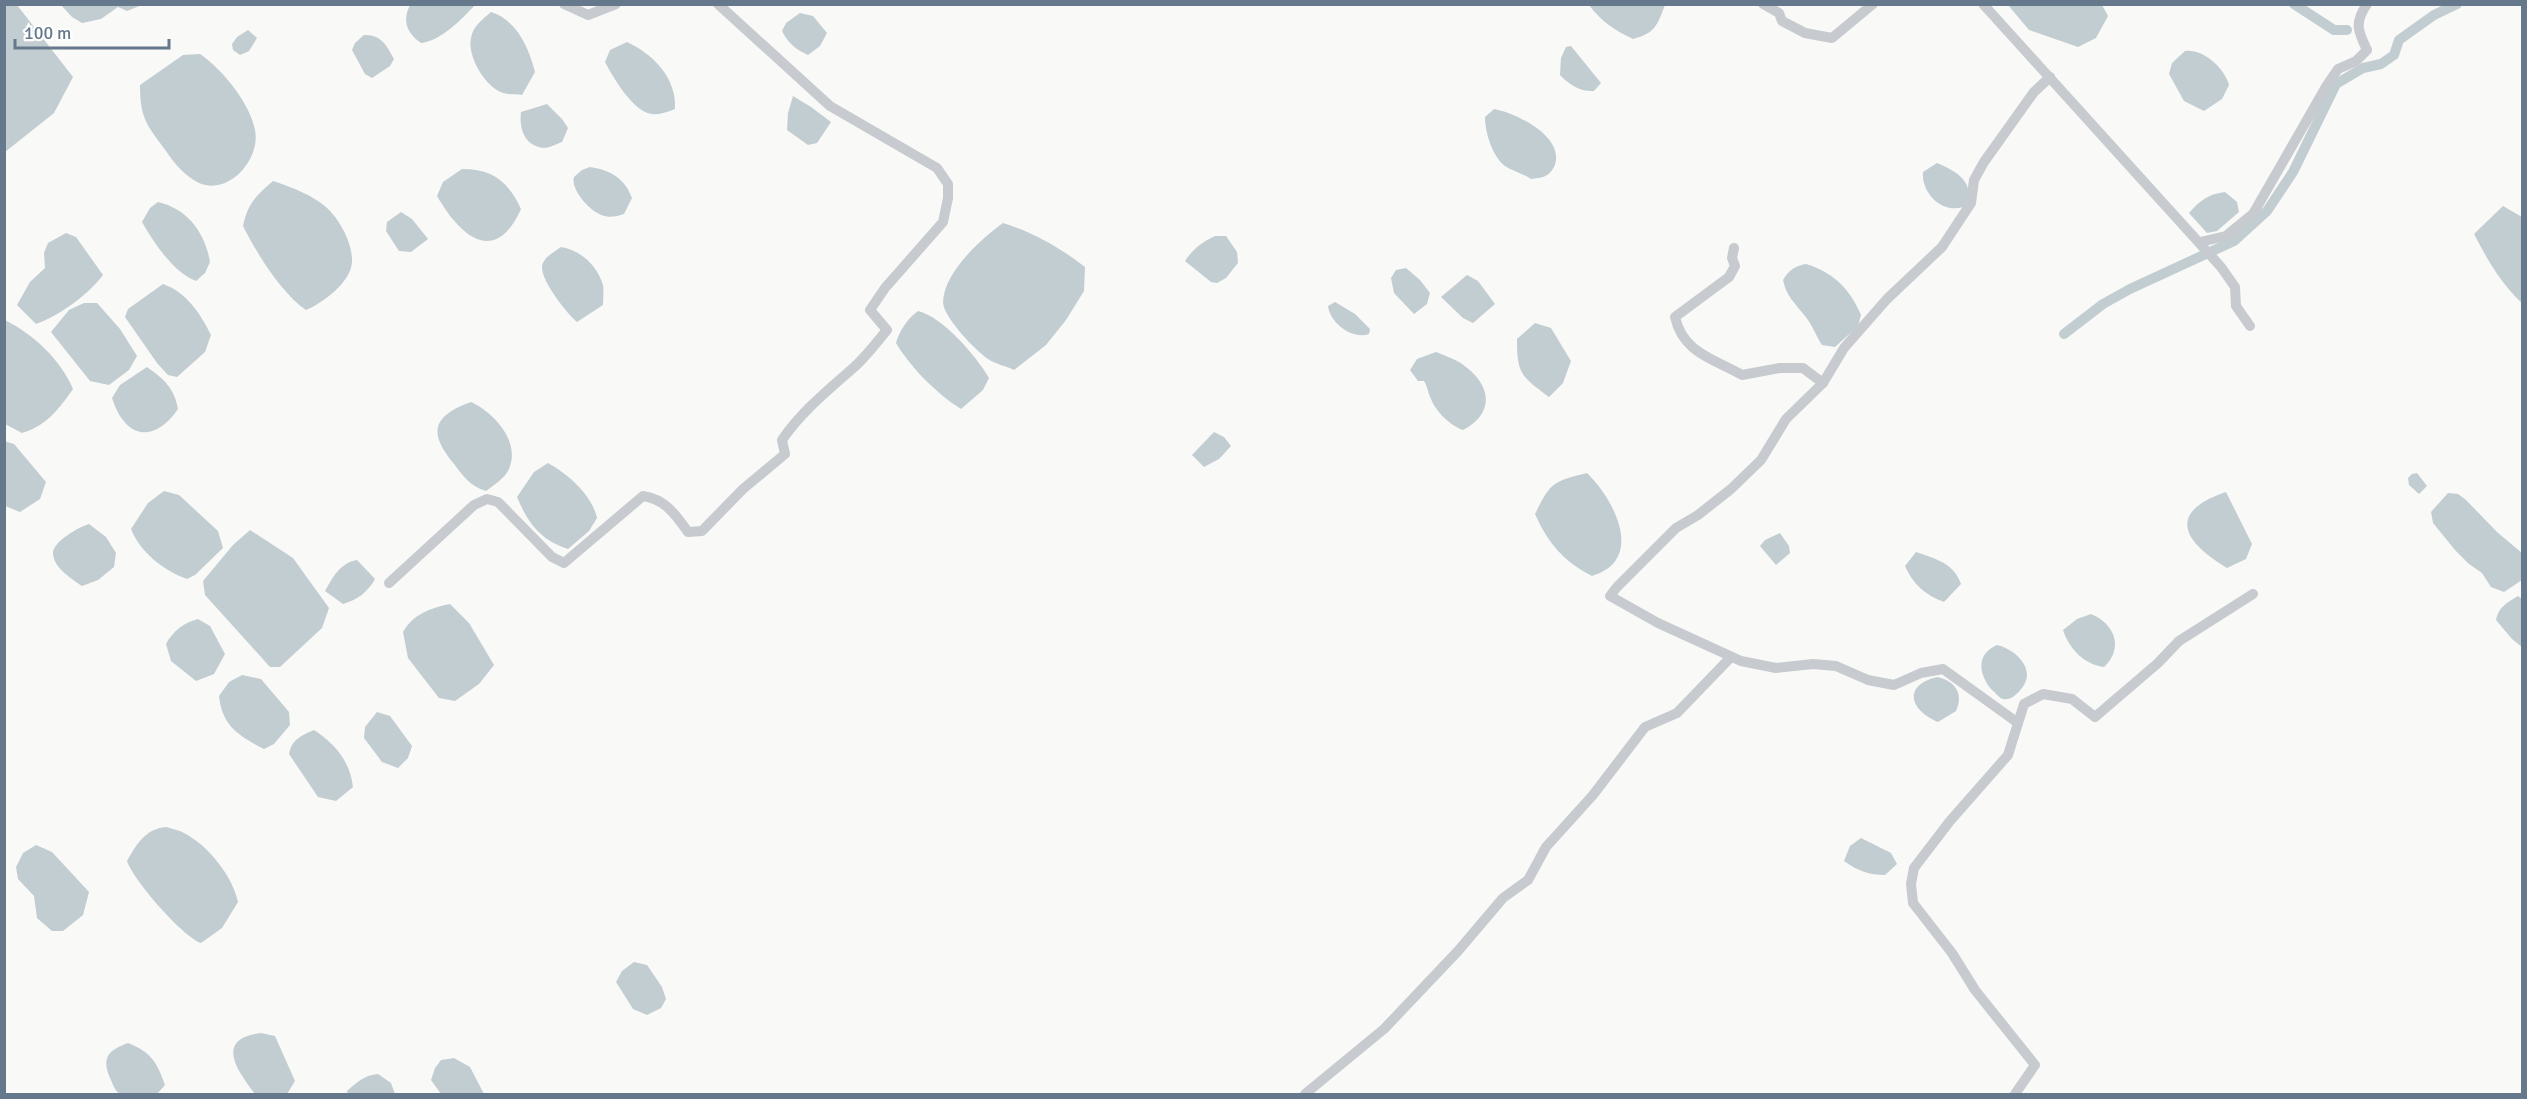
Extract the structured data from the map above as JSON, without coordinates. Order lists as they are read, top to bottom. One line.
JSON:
{"scale_bar":"100 m"}
